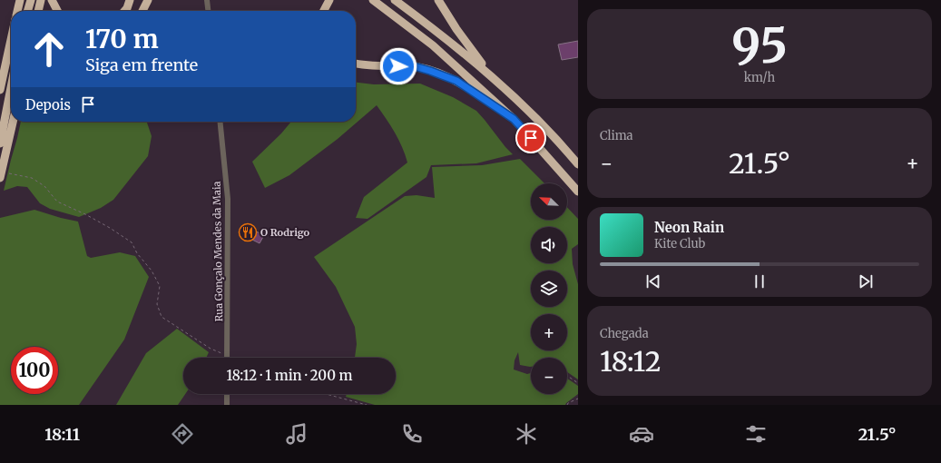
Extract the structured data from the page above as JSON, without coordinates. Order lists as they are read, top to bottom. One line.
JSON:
{"streets":{"street":["Rua Gonçalo Mendes da Maia"]},"places":{"restaurant":["O Rodrigo"]},"north":"top left","page":{"tile":[["95","km/h"],"Clima",["Chegada","18:12"]],"turn":["170 m","Siga em frente"],"then":"Depois","heat":["−","21.5°","+"],"map_buttons":["+","−"],"song":["Neon Rain","Kite Club"],"limit":"100","trip":"18:12 · 1 min · 200 m","tabs":["18:11","21.5°"]}}
